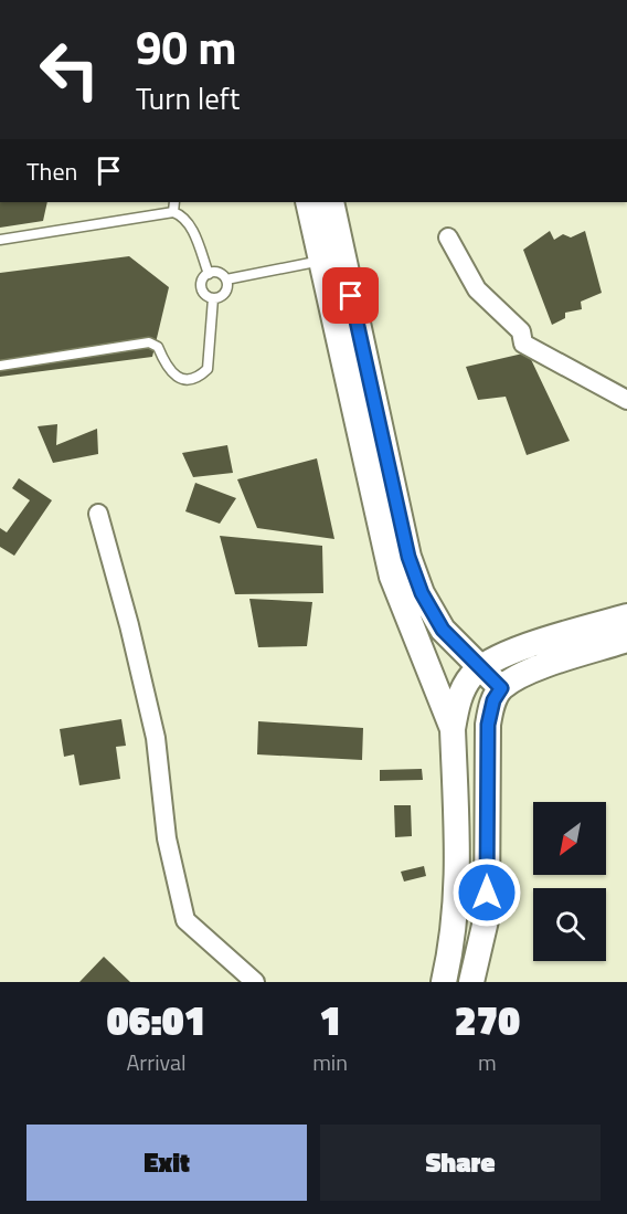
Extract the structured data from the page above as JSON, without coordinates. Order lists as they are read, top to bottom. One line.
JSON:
{"north":"bottom left","page":{"turn":["90 m","Turn left"],"then":"Then","eta":["06:01","Arrival","1","min","270","m"],"buttons":["Exit","Share"]}}
